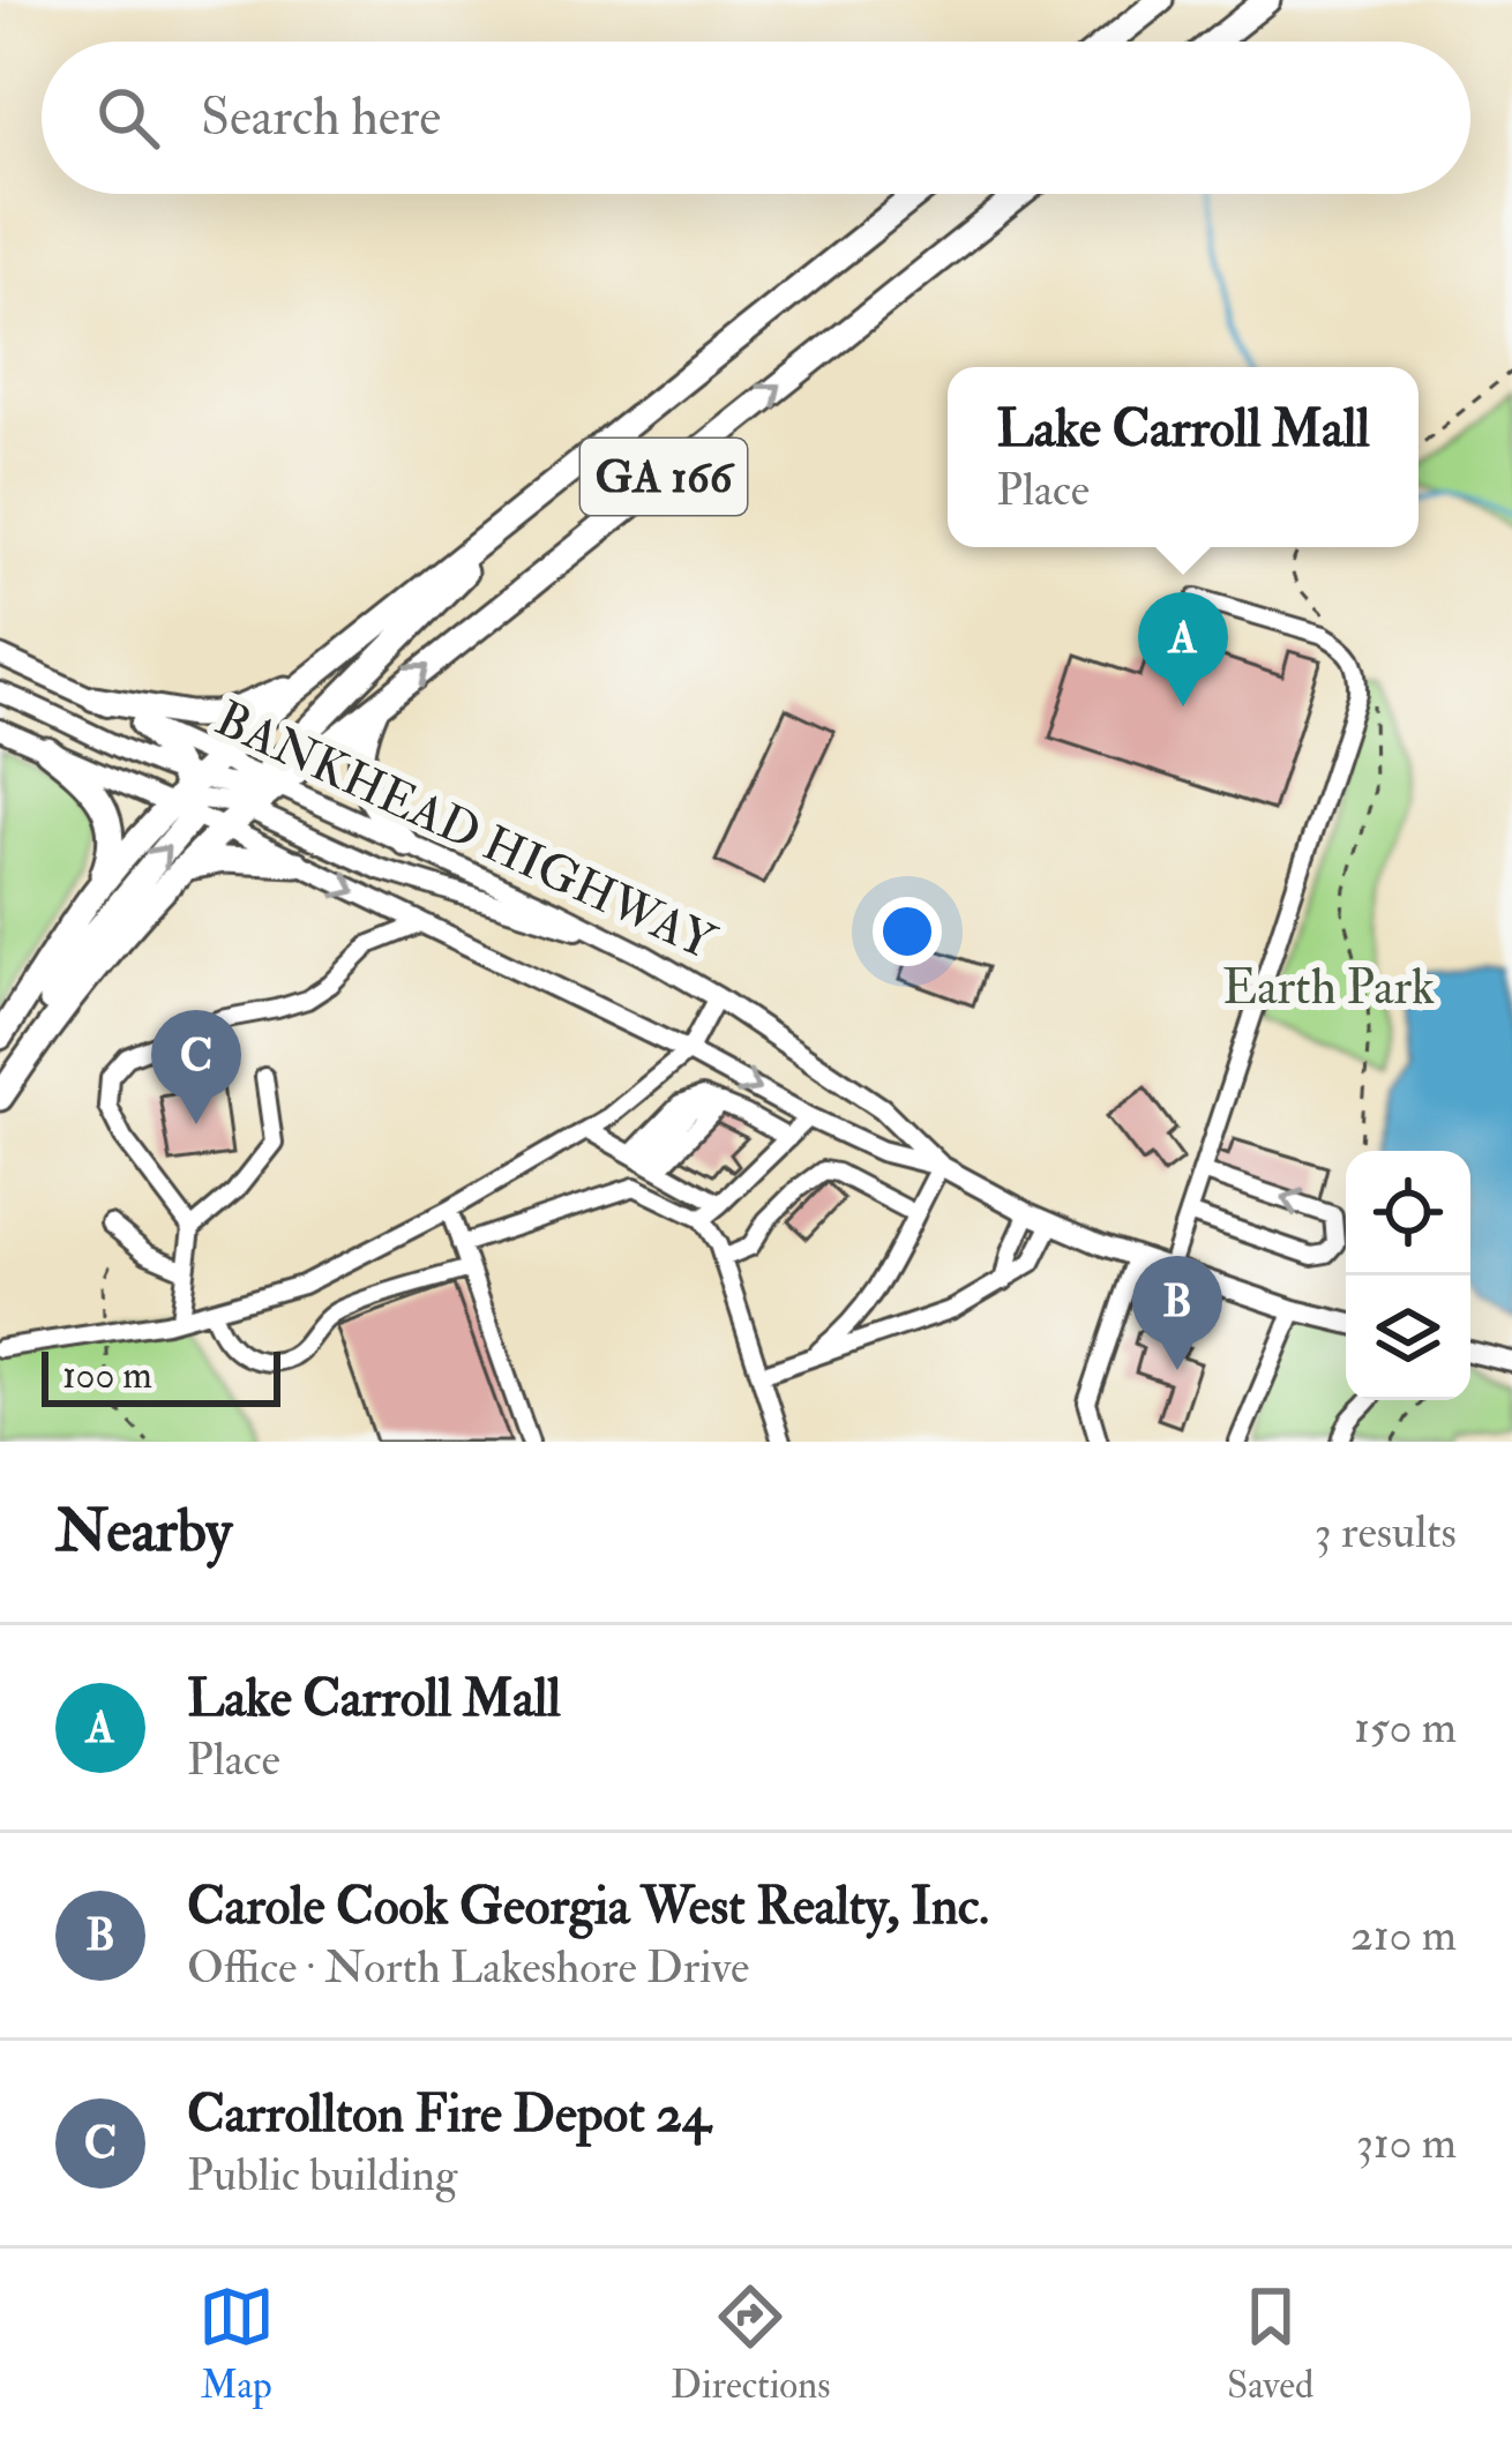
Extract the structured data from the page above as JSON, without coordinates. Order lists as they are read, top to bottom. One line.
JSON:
{"streets":{"highway":["GA 166"],"main road":["BANKHEAD HIGHWAY"]},"crossings":[["GA 166","BANKHEAD HIGHWAY"]],"parks":["Earth Park"],"scale_bar":"100 m","page":{"search":"Search here","popup":["Lake Carroll Mall","Place"],"pins":["A","C","B"],"scale":"100 m","heading":["Nearby","3 results"],"list":[{"mark":"A","name":"Lake Carroll Mall","note":"Place","value":"150 m"},{"mark":"B","name":"Carole Cook Georgia West Realty, Inc.","note":"Office · North Lakeshore Drive","value":"210 m"},{"mark":"C","name":"Carrollton Fire Depot 24","note":"Public building","value":"310 m"}],"nav":["Map","Directions","Saved"]}}
